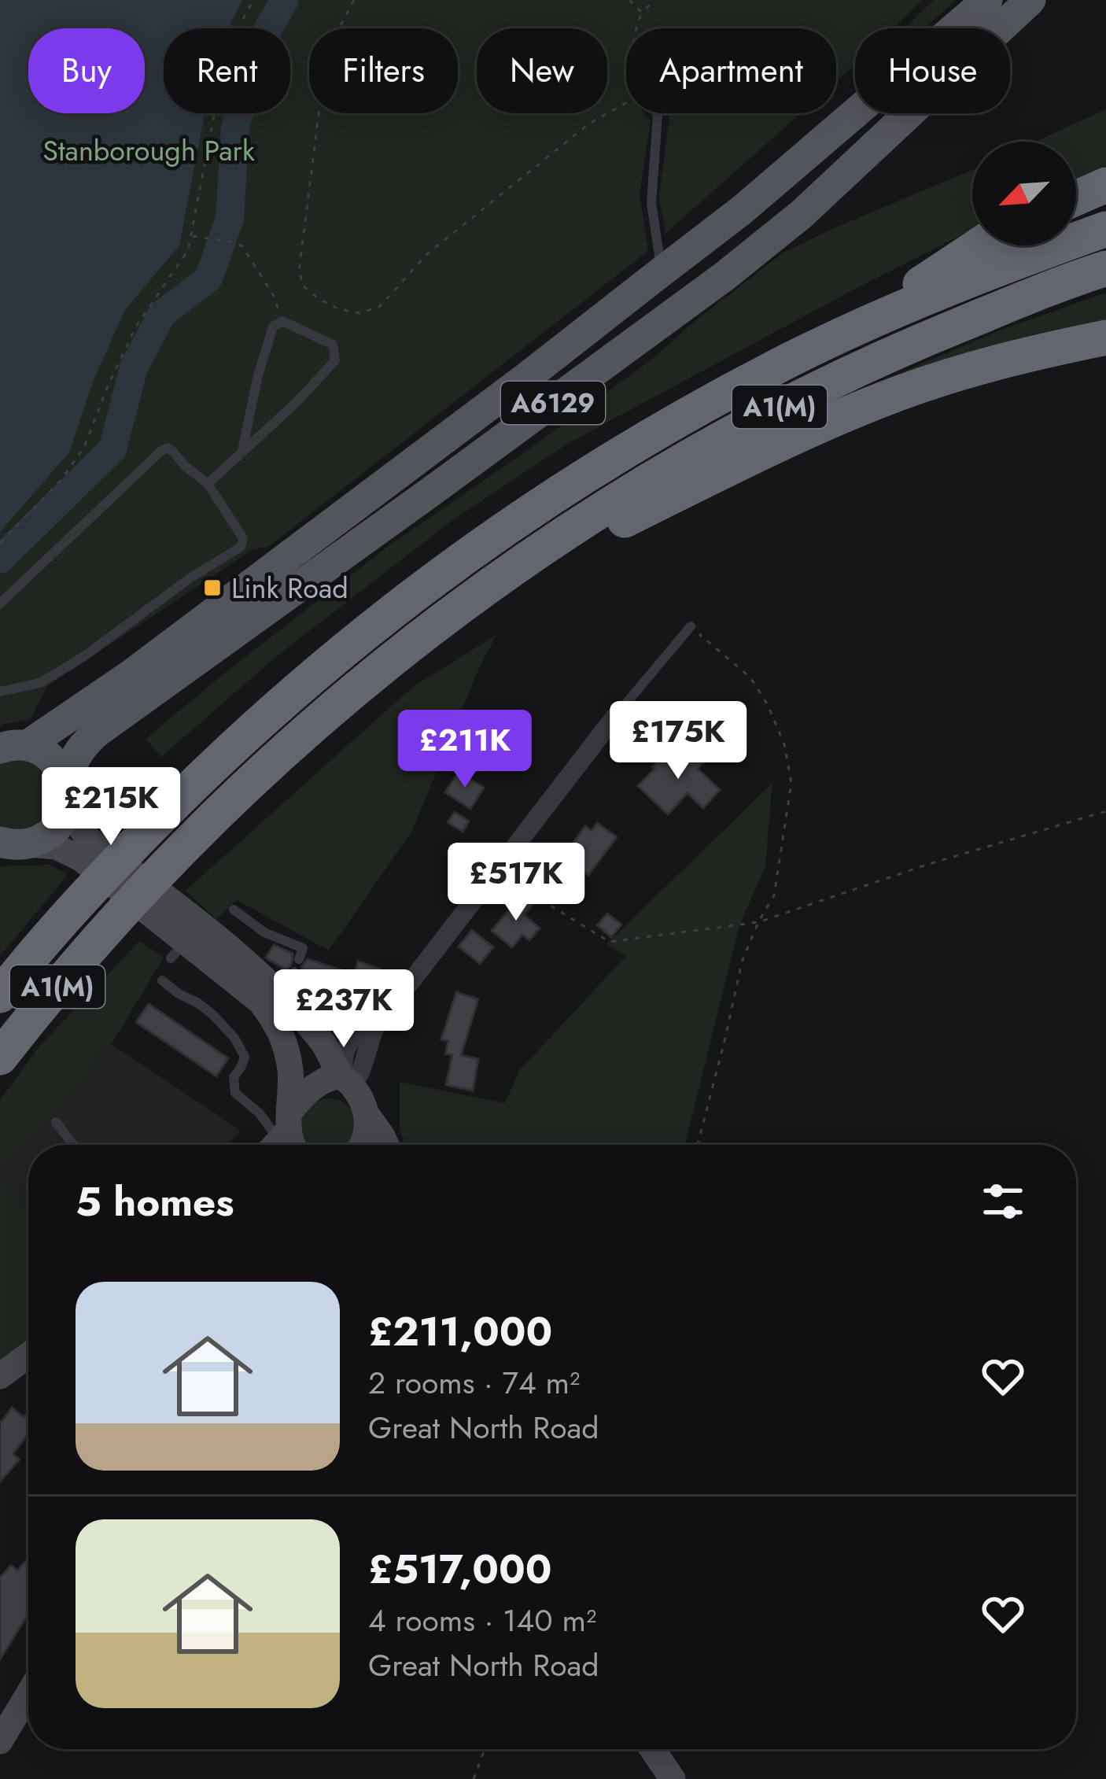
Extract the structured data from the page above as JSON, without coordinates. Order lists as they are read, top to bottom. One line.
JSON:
{"streets":{"highway":["A1(M)"],"main road":["A6129"]},"parks":["Stanborough Park"],"places":{"transit":["Link Road"]},"north":"bottom left","page":{"chip":["Buy","Rent","Filters","New","Apartment","House"],"price":["£175K","£211K","£215K","£517K","£237K"],"heading":"5 homes","list":[{"name":"£211,000","note":"2 rooms · 74 m² · Great North Road"},{"name":"£517,000","note":"4 rooms · 140 m² · Great North Road"}]}}
